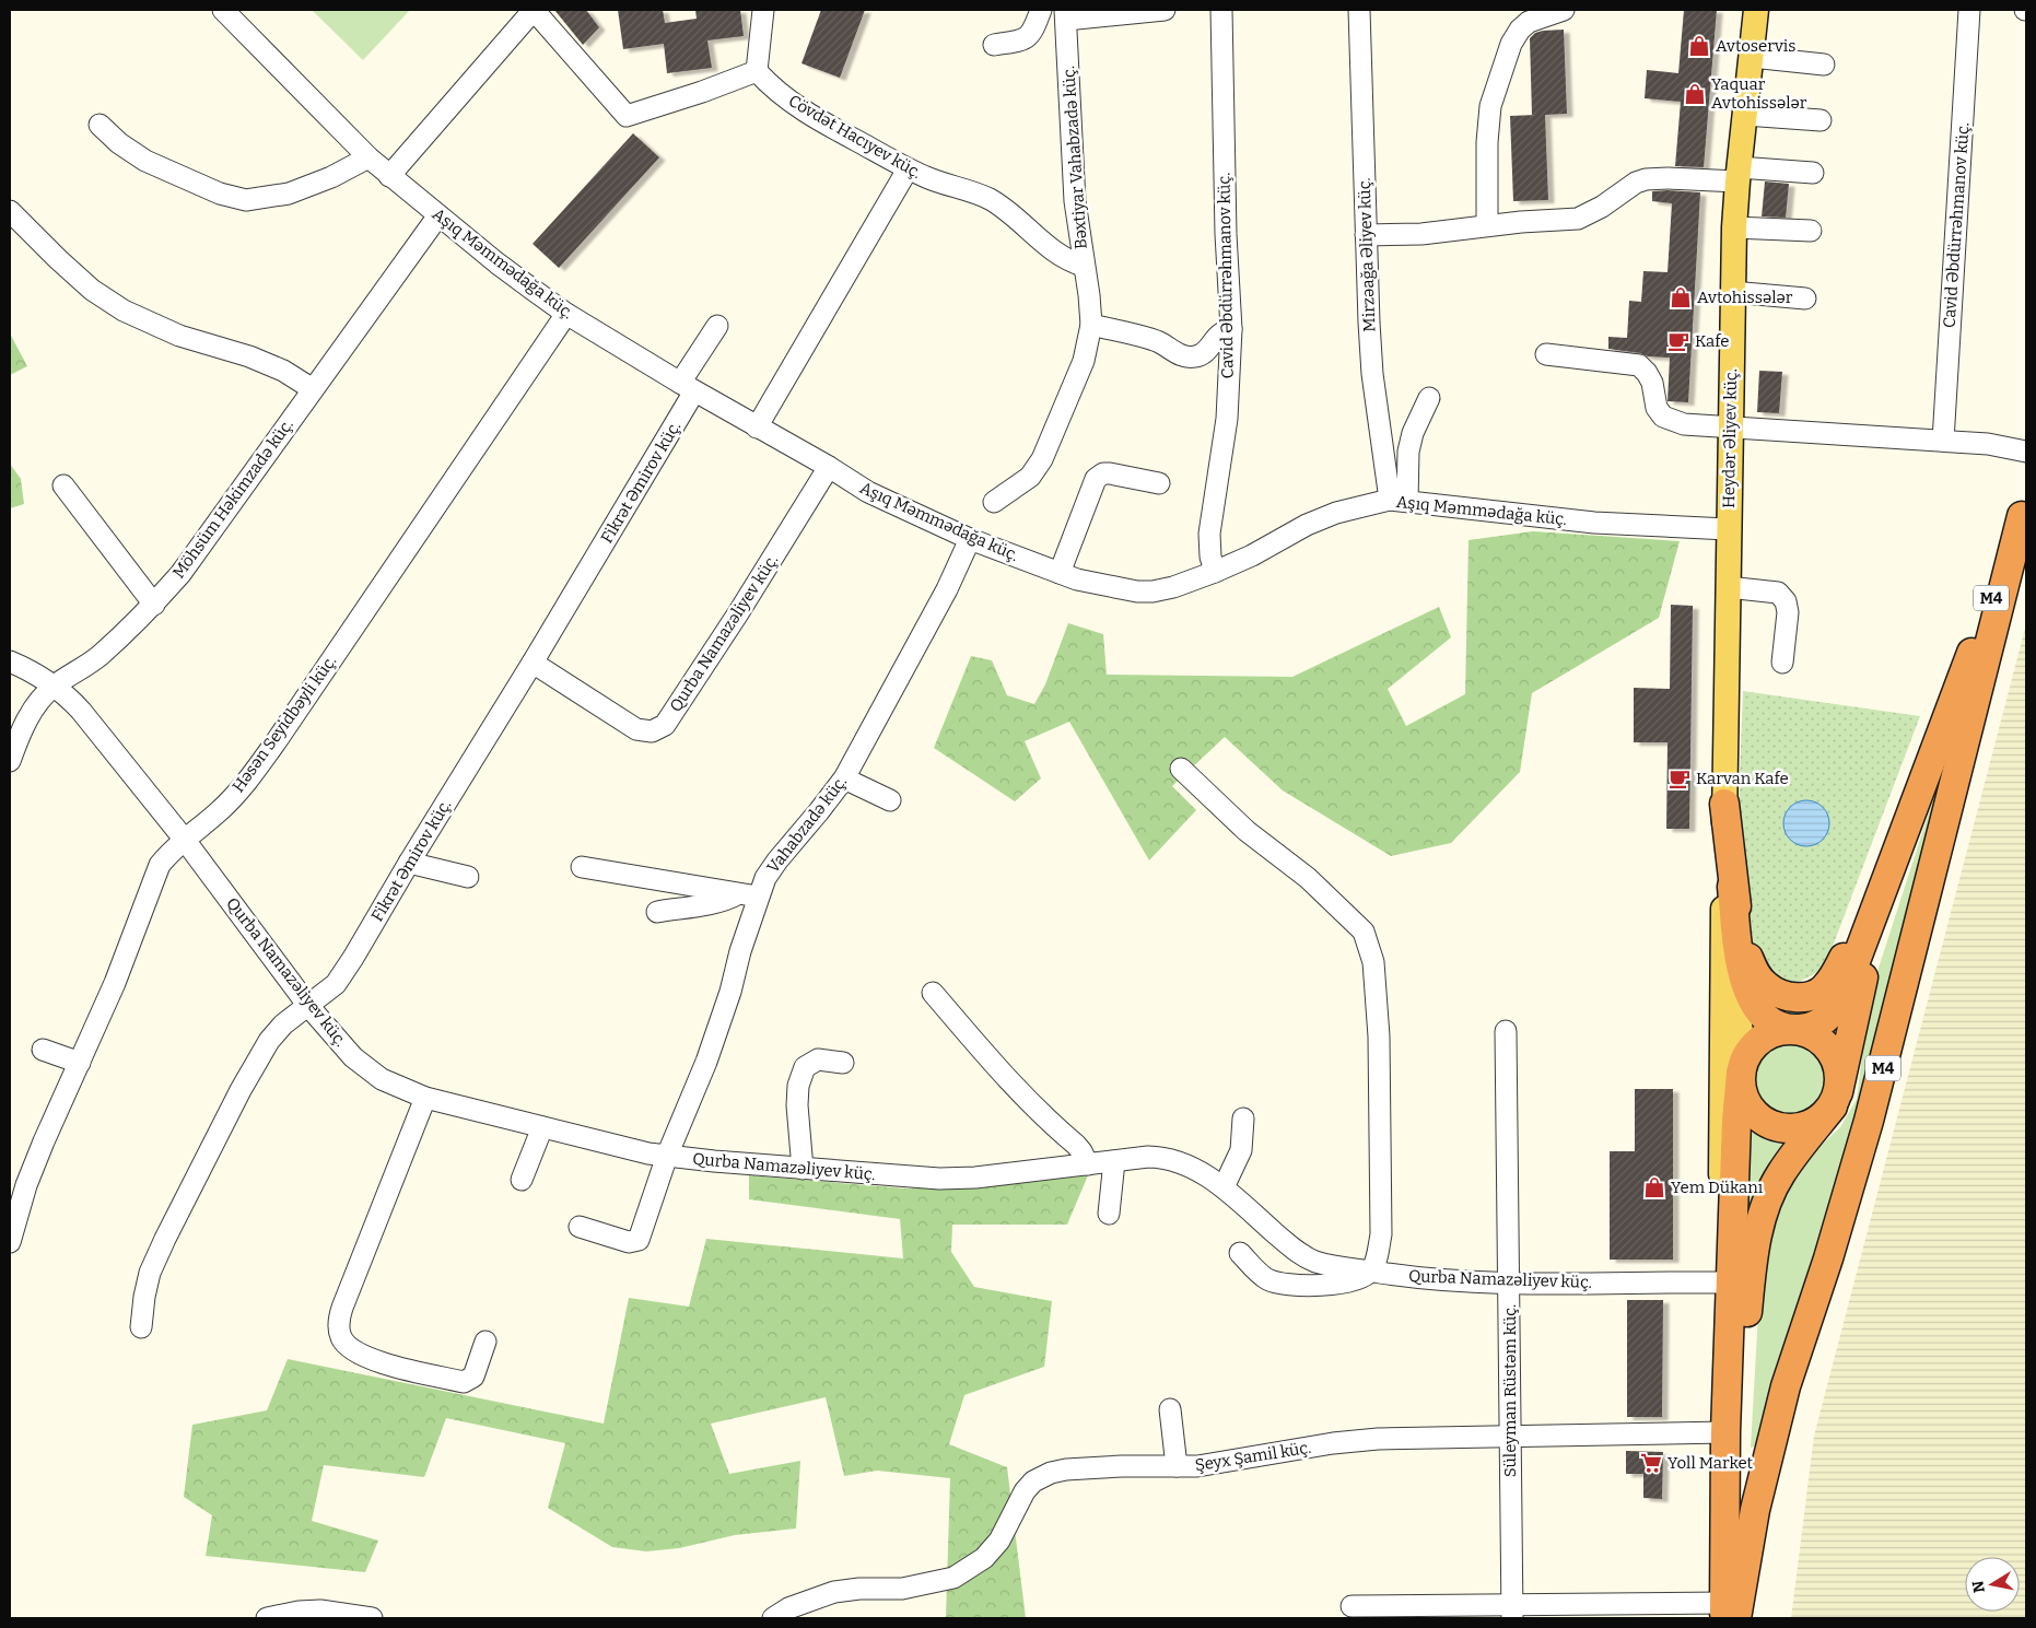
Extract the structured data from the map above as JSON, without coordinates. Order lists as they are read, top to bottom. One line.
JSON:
{"streets":{"highway":["M4"],"main road":["Heydər Əliyev küç."],"street":["Cövdət Hacıyev küç.","Bəxtiyar Vahabzadə küç.","Cavid Əbdürrəhmanov küç.","Mirzəağa Əliyev küç.","Aşıq Məmmədağa küç.","Fikrət Əmirov küç.","Möhsüm Həkimzadə küç.","Qurba Namazəliyev küç.","Həsən Seyidbəyli küç.","Vahabzadə küç.","Süleyman Rüstəm küç.","Şeyx Şamil küç."]},"crossings":[["Cövdət Hacıyev küç.","Bəxtiyar Vahabzadə küç."],["Cavid Əbdürrəhmanov küç.","Aşıq Məmmədağa küç."],["Mirzəağa Əliyev küç.","Aşıq Məmmədağa küç."],["Aşıq Məmmədağa küç.","Heydər Əliyev küç."],["Aşıq Məmmədağa küç.","Fikrət Əmirov küç."],["Aşıq Məmmədağa küç.","Möhsüm Həkimzadə küç."],["Aşıq Məmmədağa küç.","Qurba Namazəliyev küç."],["Aşıq Məmmədağa küç.","Həsən Seyidbəyli küç."],["Aşıq Məmmədağa küç.","Vahabzadə küç."],["Fikrət Əmirov küç.","Qurba Namazəliyev küç."],["Möhsüm Həkimzadə küç.","Qurba Namazəliyev küç."],["Qurba Namazəliyev küç.","Həsən Seyidbəyli küç."],["Qurba Namazəliyev küç.","Vahabzadə küç."],["Qurba Namazəliyev küç.","Süleyman Rüstəm küç."],["Süleyman Rüstəm küç.","Şeyx Şamil küç."]],"places":{"shop":["Avtoservis","Yaquar Avtohissələr","Avtohissələr","Yem Dükanı"],"cafe":["Kafe","Karvan Kafe"],"supermarket":["Yoll Market"]},"north":"left"}
